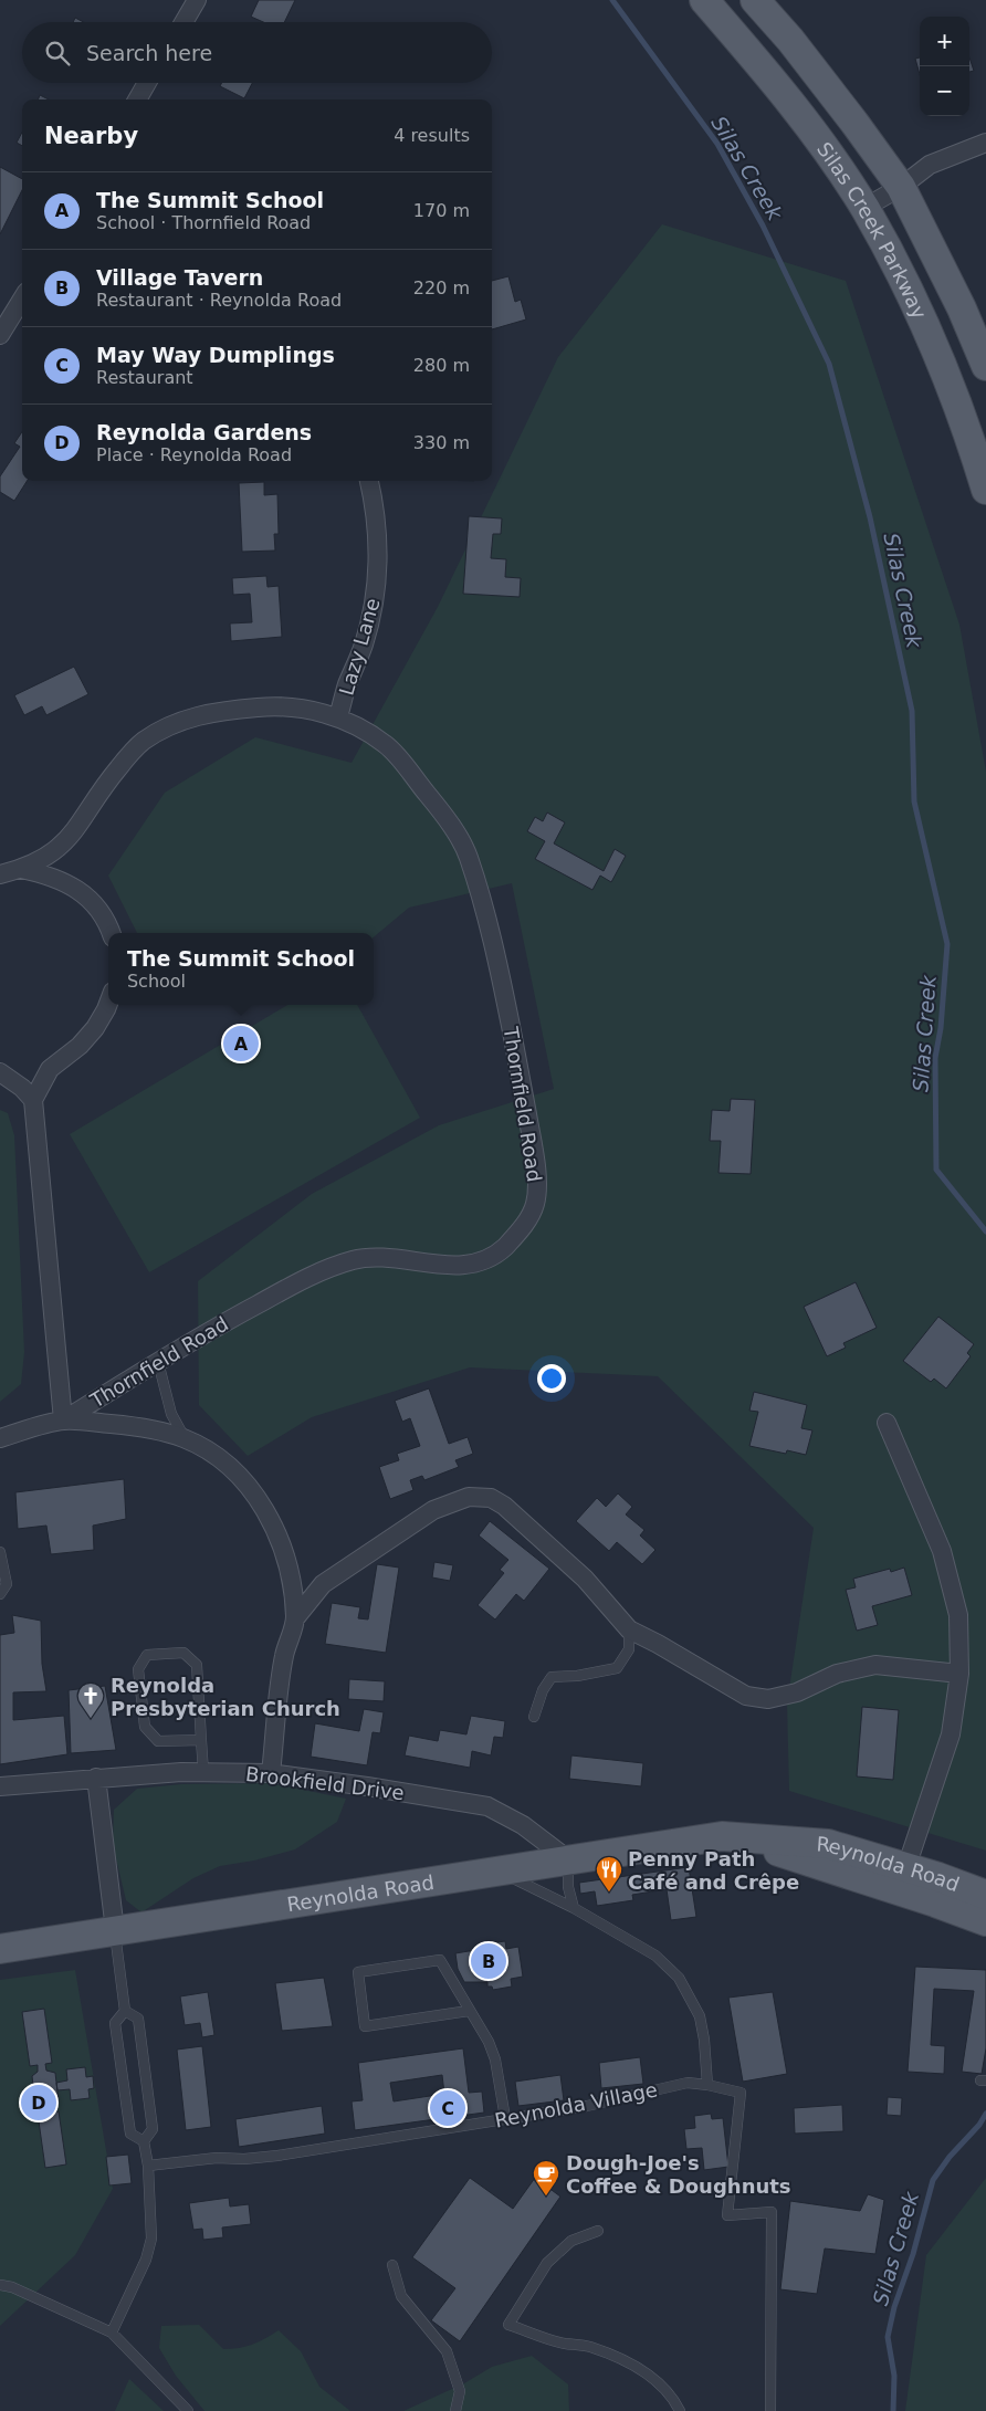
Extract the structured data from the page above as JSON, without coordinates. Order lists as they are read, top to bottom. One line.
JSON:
{"streets":{"main road":["Silas Creek Parkway","Reynolda Road"],"street":["Lazy Lane","Thornfield Road","Brookfield Drive"],"lane":["Reynolda Village"]},"crossings":[["Lazy Lane","Thornfield Road"],["Brookfield Drive","Reynolda Road"]],"water":["Silas Creek"],"places":{"church":["Reynolda Presbyterian Church"],"restaurant":["Penny Path Café and Crêpe"],"cafe":["Dough-Joe's Coffee & Doughnuts"]},"page":{"map_buttons":["+","−"],"search":"Search here","heading":["Nearby","4 results"],"list":[{"mark":"A","name":"The Summit School","note":"School · Thornfield Road","value":"170 m"},{"mark":"B","name":"Village Tavern","note":"Restaurant · Reynolda Road","value":"220 m"},{"mark":"C","name":"May Way Dumplings","note":"Restaurant","value":"280 m"},{"mark":"D","name":"Reynolda Gardens","note":"Place · Reynolda Road","value":"330 m"}],"popup":["The Summit School","School"],"pins":["A","B","D","C"]}}
